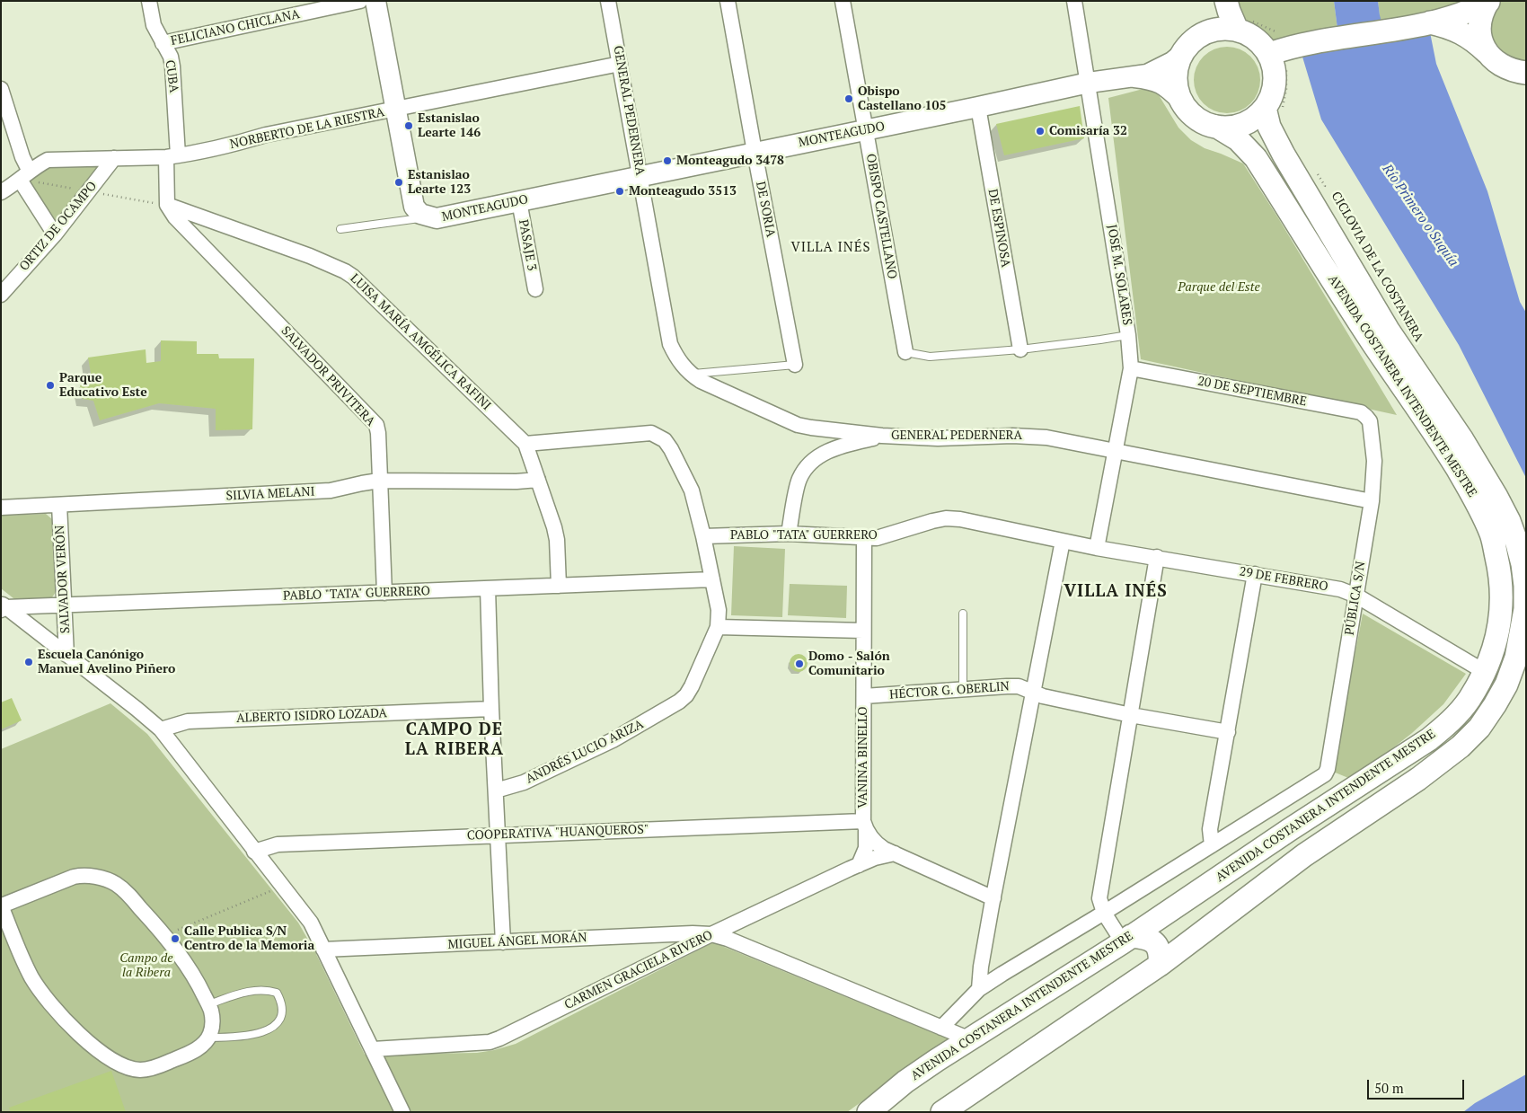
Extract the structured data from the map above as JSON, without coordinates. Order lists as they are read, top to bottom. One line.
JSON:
{"streets":{"main road":["AVENIDA COSTANERA INTENDENTE MESTRE"],"street":["FELICIANO CHICLANA","CUBA","GENERAL PEDERNERA","NORBERTO DE LA RIESTRA","MONTEAGUDO","DE SORIA","OBISPO CASTELLANO","ORTIZ DE OCAMPO","DE ESPINOSA","PASAJE 3","JOSÉ M. SOLARES","LUISA MARÍA AMGÉLICA RAFINI","SALVADOR PRIVITERA","20 DE SEPTIEMBRE","SILVIA MELANI","PABLO \"TATA\" GUERRERO","SALVADOR VERÓN","29 DE FEBRERO","PÚBLICA S/N","HÉCTOR G. OBERLIN","ALBERTO ISIDRO LOZADA","ANDRÉS LUCIO ARIZA","VANINA BINELLO","COOPERATIVA \"HUANQUEROS\"","MIGUEL ÁNGEL MORÁN","CARMEN GRACIELA RIVERO"],"path":["CICLOVIA DE LA COSTANERA"]},"crossings":[["FELICIANO CHICLANA","CUBA"],["CUBA","NORBERTO DE LA RIESTRA"],["CUBA","LUISA MARÍA AMGÉLICA RAFINI"],["CUBA","SALVADOR PRIVITERA"],["GENERAL PEDERNERA","NORBERTO DE LA RIESTRA"],["GENERAL PEDERNERA","MONTEAGUDO"],["GENERAL PEDERNERA","JOSÉ M. SOLARES"],["GENERAL PEDERNERA","PÚBLICA S/N"],["NORBERTO DE LA RIESTRA","ORTIZ DE OCAMPO"],["MONTEAGUDO","DE SORIA"],["MONTEAGUDO","OBISPO CASTELLANO"],["MONTEAGUDO","DE ESPINOSA"],["MONTEAGUDO","PASAJE 3"],["MONTEAGUDO","JOSÉ M. SOLARES"],["MONTEAGUDO","AVENIDA COSTANERA INTENDENTE MESTRE"],["JOSÉ M. SOLARES","20 DE SEPTIEMBRE"],["JOSÉ M. SOLARES","29 DE FEBRERO"],["LUISA MARÍA AMGÉLICA RAFINI","SALVADOR PRIVITERA"],["LUISA MARÍA AMGÉLICA RAFINI","SILVIA MELANI"],["LUISA MARÍA AMGÉLICA RAFINI","PABLO \"TATA\" GUERRERO"],["LUISA MARÍA AMGÉLICA RAFINI","ANDRÉS LUCIO ARIZA"],["SALVADOR PRIVITERA","SILVIA MELANI"],["SALVADOR PRIVITERA","PABLO \"TATA\" GUERRERO"],["AVENIDA COSTANERA INTENDENTE MESTRE","29 DE FEBRERO"],["20 DE SEPTIEMBRE","PÚBLICA S/N"],["SILVIA MELANI","SALVADOR VERÓN"],["PABLO \"TATA\" GUERRERO","SALVADOR VERÓN"],["PABLO \"TATA\" GUERRERO","29 DE FEBRERO"],["PABLO \"TATA\" GUERRERO","ANDRÉS LUCIO ARIZA"],["PABLO \"TATA\" GUERRERO","VANINA BINELLO"],["29 DE FEBRERO","PÚBLICA S/N"],["HÉCTOR G. OBERLIN","VANINA BINELLO"],["VANINA BINELLO","COOPERATIVA \"HUANQUEROS\""],["VANINA BINELLO","CARMEN GRACIELA RIVERO"],["MIGUEL ÁNGEL MORÁN","CARMEN GRACIELA RIVERO"]],"districts":["VILLA INÉS","VILLA INÉS","CAMPO DE LA RIBERA"],"water":["Río Primero o Suquía"],"parks":["Parque del Este","Campo de la Ribera"],"places":["Obispo Castellano 105","Estanislao Learte 146","Comisaría 32","Monteagudo 3478","Estanislao Learte 123","Monteagudo 3513","Parque Educativo Este","Escuela Canónigo Manuel Avelino Piñero","Domo - Salón Comunitario","Calle Publica S/N Centro de la Memoria"],"scale_bar":"50 m"}
